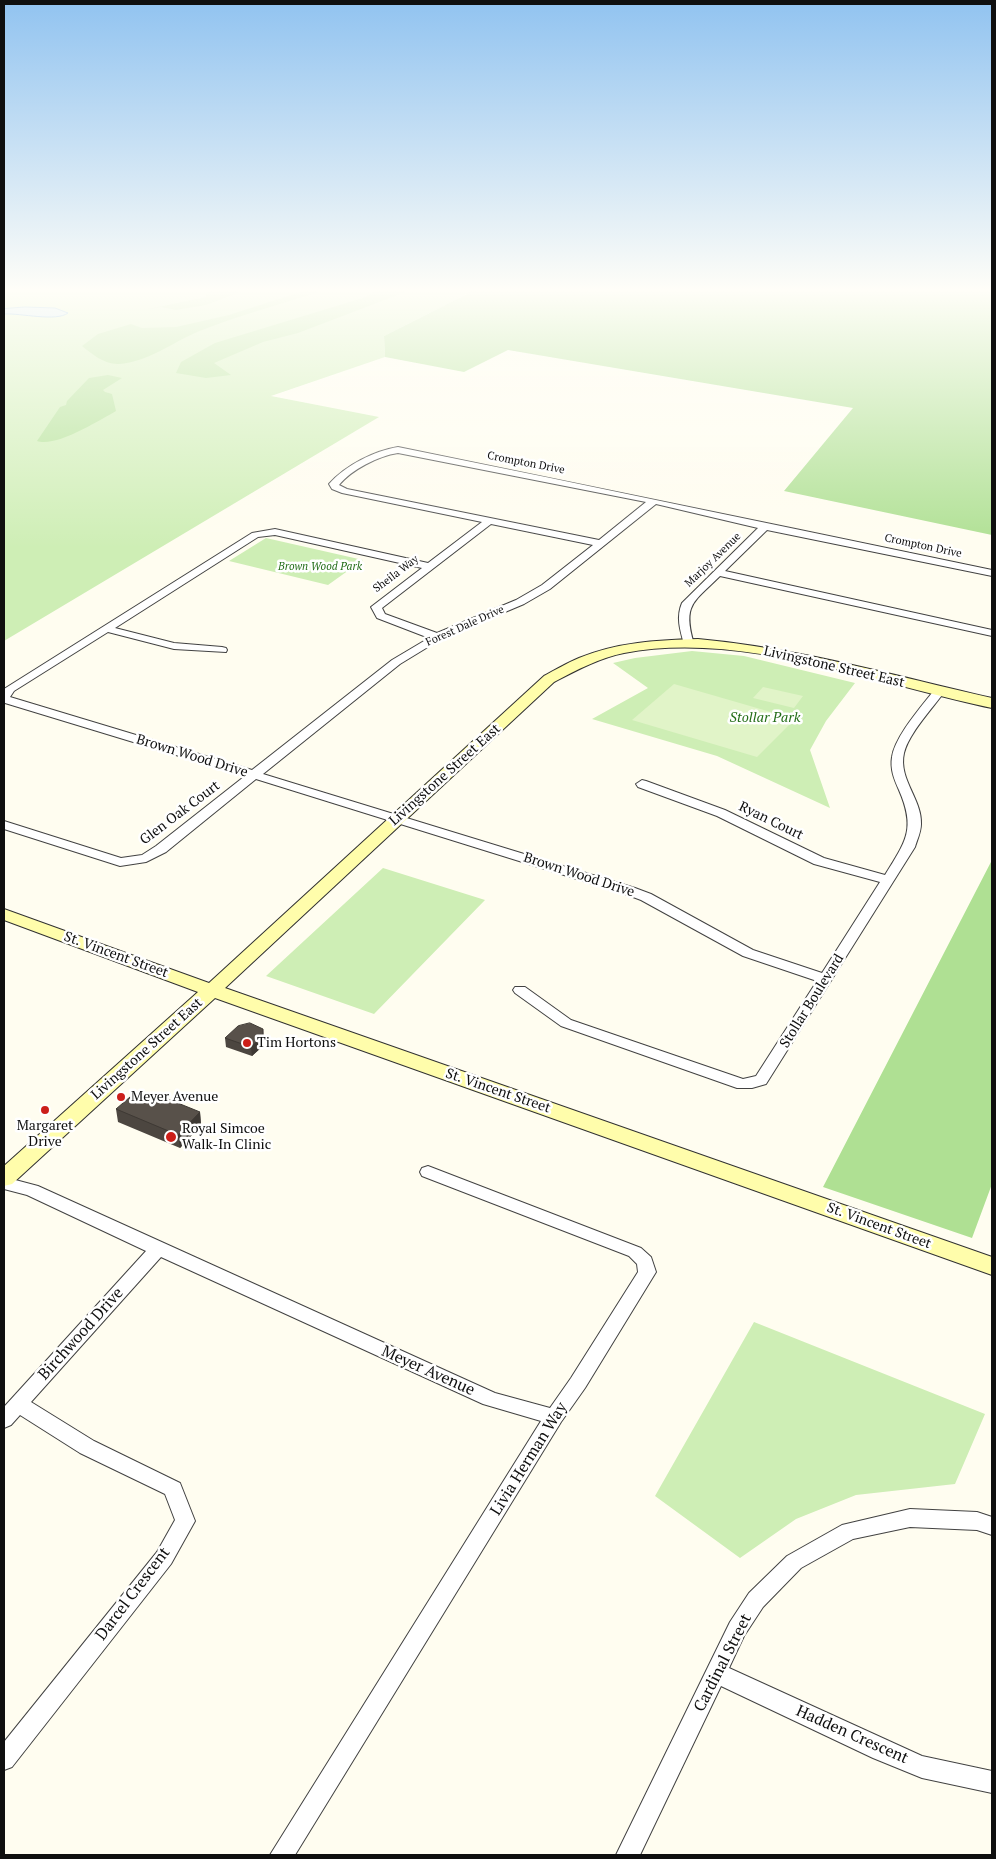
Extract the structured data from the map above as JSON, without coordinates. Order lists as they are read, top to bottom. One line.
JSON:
{"streets":{"street":["Crompton Drive","Marjoy Avenue","Sheila Way","Forest Dale Drive","Livingstone Street East","Brown Wood Drive","Glen Oak Court","Ryan Court","St. Vincent Street","Stollar Boulevard","Birchwood Drive","Meyer Avenue","Livia Herman Way","Darcel Crescent","Cardinal Street","Hadden Crescent"]},"crossings":[["Crompton Drive","Marjoy Avenue"],["Crompton Drive","Sheila Way"],["Crompton Drive","Forest Dale Drive"],["Marjoy Avenue","Livingstone Street East"],["Sheila Way","Forest Dale Drive"],["Sheila Way","Brown Wood Drive"],["Forest Dale Drive","Brown Wood Drive"],["Forest Dale Drive","Glen Oak Court"],["Livingstone Street East","Brown Wood Drive"],["Livingstone Street East","St. Vincent Street"],["Livingstone Street East","Stollar Boulevard"],["Brown Wood Drive","Glen Oak Court"],["Brown Wood Drive","Stollar Boulevard"],["Ryan Court","Stollar Boulevard"],["Birchwood Drive","Meyer Avenue"],["Birchwood Drive","Darcel Crescent"],["Meyer Avenue","Livia Herman Way"],["Cardinal Street","Hadden Crescent"]],"parks":["Brown Wood Park","Stollar Park"],"places":["Tim Hortons","Meyer Avenue","Margaret Drive","Royal Simcoe Walk-In Clinic"]}
